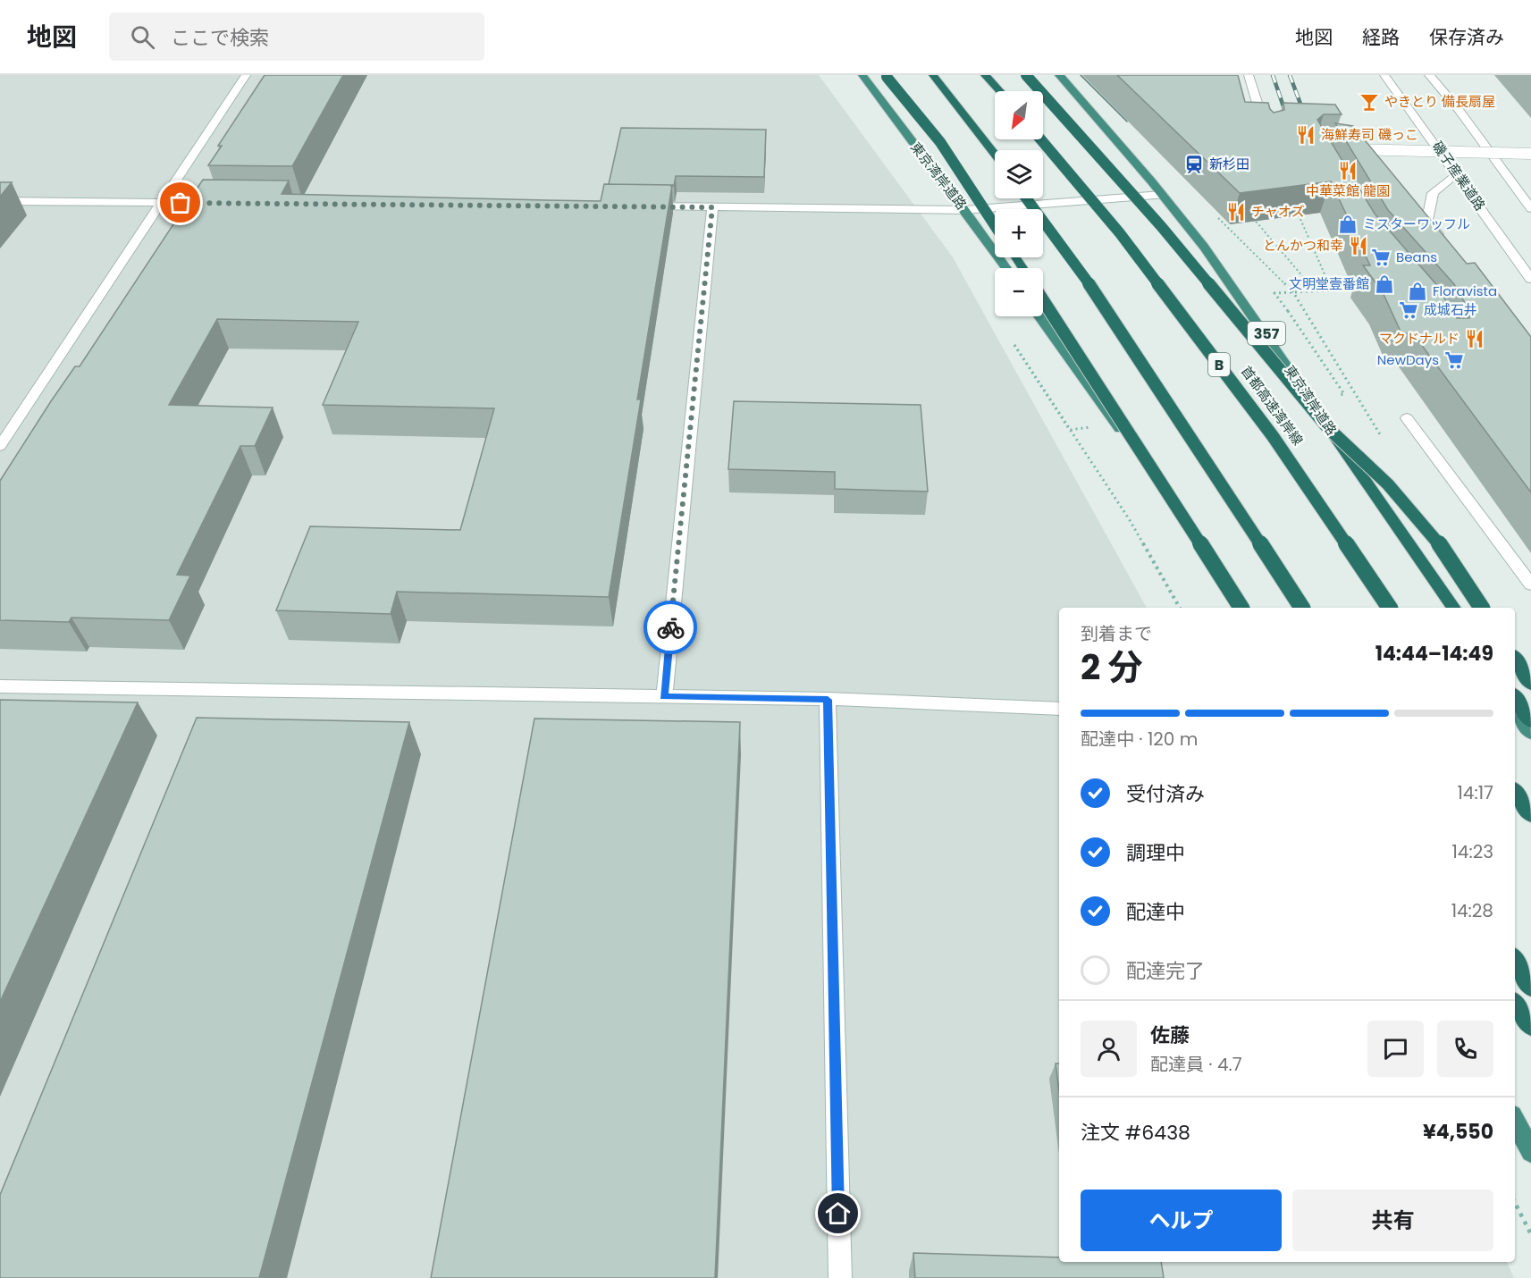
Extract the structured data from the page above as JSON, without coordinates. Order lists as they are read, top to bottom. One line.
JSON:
{"streets":{"highway":["東京湾岸道路","357","B","首都高速湾岸線"],"street":["磯子産業道路"]},"places":{"bar":["やきとり 備長扇屋"],"restaurant":["海鮮寿司 磯っこ","中華菜館 龍園","チャオズ","とんかつ和幸","マクドナルド"],"station":["新杉田"],"shop":["ミスターワッフル","文明堂壹番館","Floravista"],"supermarket":["Beans","成城石井","NewDays"]},"north":"bottom left","page":{"header":"地図","search":"ここで検索","nav":["地図","経路","保存済み"],"map_buttons":["+","−"],"heading":["2 分","到着まで","14:44–14:49"],"panel":["佐藤","配達員 · 4.7","注文 #6438","¥4,550"],"bar":"配達中 · 120 m","list":[["受付済み","14:17"],["調理中","14:23"],["配達中","14:28"],"配達完了"],"buttons":["ヘルプ","共有"]}}
